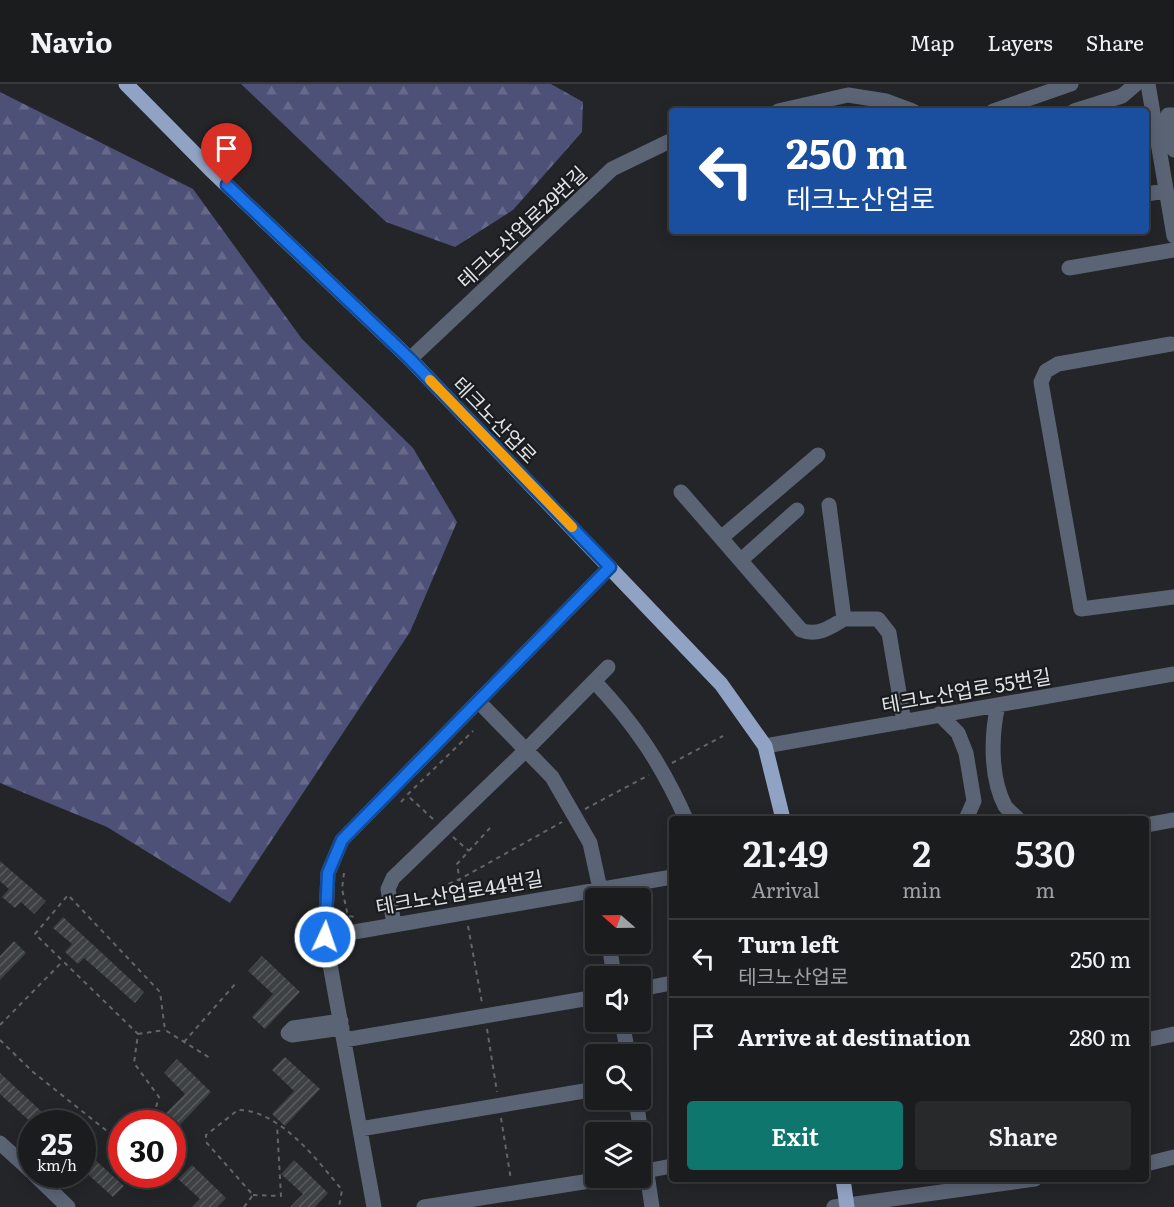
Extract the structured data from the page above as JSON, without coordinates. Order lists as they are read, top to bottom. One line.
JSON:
{"streets":{"main road":["테크노산업로"],"street":["테크노산업로29번길","테크노산업로 55번길","테크노산업로44번길"]},"crossings":[["테크노산업로29번길","테크노산업로"],["테크노산업로","테크노산업로 55번길"]],"north":"left","page":{"header":"Navio","nav":["Map","Layers","Share"],"turn":["250 m","테크노산업로"],"eta":["21:49","Arrival","2","min","530","m"],"list":[{"name":"Turn left","note":"테크노산업로","value":"250 m"},{"name":"Arrive at destination","value":"280 m"}],"buttons":["Exit","Share"],"speed":"25 km/h","limit":"30"}}
